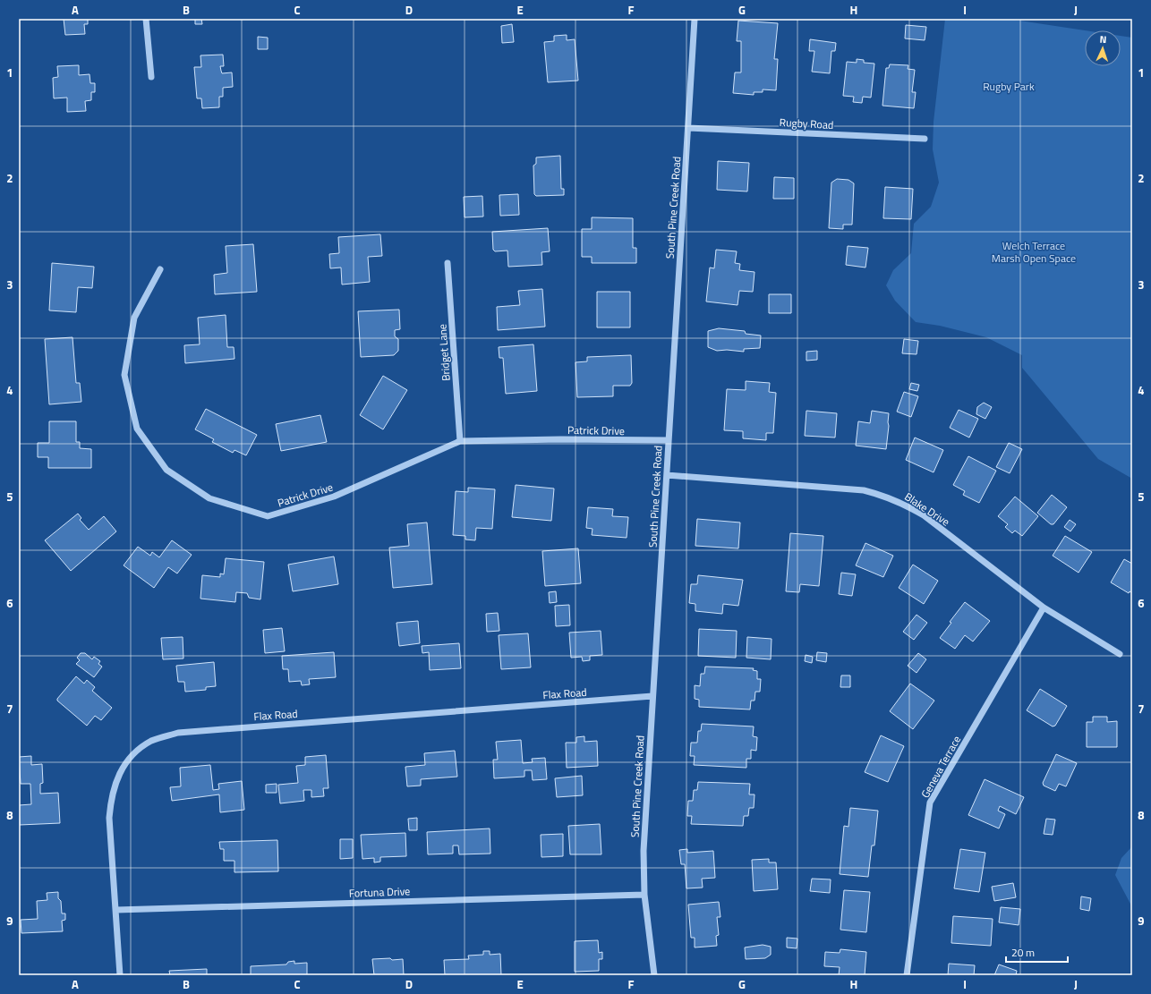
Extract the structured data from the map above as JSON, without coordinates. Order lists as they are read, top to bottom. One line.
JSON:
{"streets":{"street":["Rugby Road","South Pine Creek Road","Bridget Lane","Patrick Drive","Blake Drive","Flax Road","Geneva Terrace","Fortuna Drive"]},"crossings":[["Rugby Road","South Pine Creek Road"],["South Pine Creek Road","Patrick Drive"],["South Pine Creek Road","Blake Drive"],["South Pine Creek Road","Flax Road"],["South Pine Creek Road","Fortuna Drive"],["Bridget Lane","Patrick Drive"],["Blake Drive","Geneva Terrace"],["Flax Road","Fortuna Drive"]],"parks":["Rugby Park","Welch Terrace Marsh Open Space"],"scale_bar":"20 m","north":"top","grid":{"columns":["A","B","C","D","E","F","G","H","I","J"],"rows":["1","2","3","4","5","6","7","8","9"]}}
